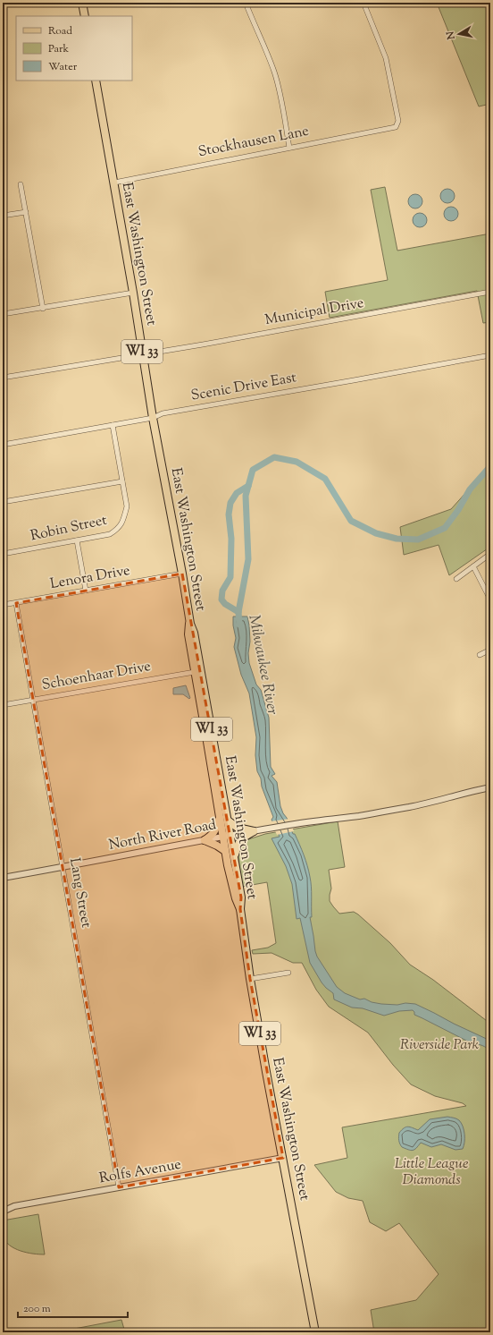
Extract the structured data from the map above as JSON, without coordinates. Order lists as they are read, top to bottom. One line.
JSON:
{"streets":{"main road":["East Washington Street","WI 33"],"street":["Stockhausen Lane","Municipal Drive","Scenic Drive East","Robin Street","Lenora Drive","Schoenhaar Drive","North River Road","Lang Street","Rolfs Avenue"]},"crossings":[["Stockhausen Lane","East Washington Street"],["East Washington Street","Municipal Drive"],["East Washington Street","Scenic Drive East"],["East Washington Street","Lenora Drive"],["East Washington Street","Schoenhaar Drive"],["East Washington Street","North River Road"],["East Washington Street","Rolfs Avenue"],["Scenic Drive East","Robin Street"],["Lenora Drive","Lang Street"],["Schoenhaar Drive","Lang Street"],["North River Road","Lang Street"],["Lang Street","Rolfs Avenue"]],"water":["Milwaukee River"],"parks":["Riverside Park","Little League Diamonds"],"legend":["Road","Park","Water"],"scale_bar":"200 m","north":"left"}
